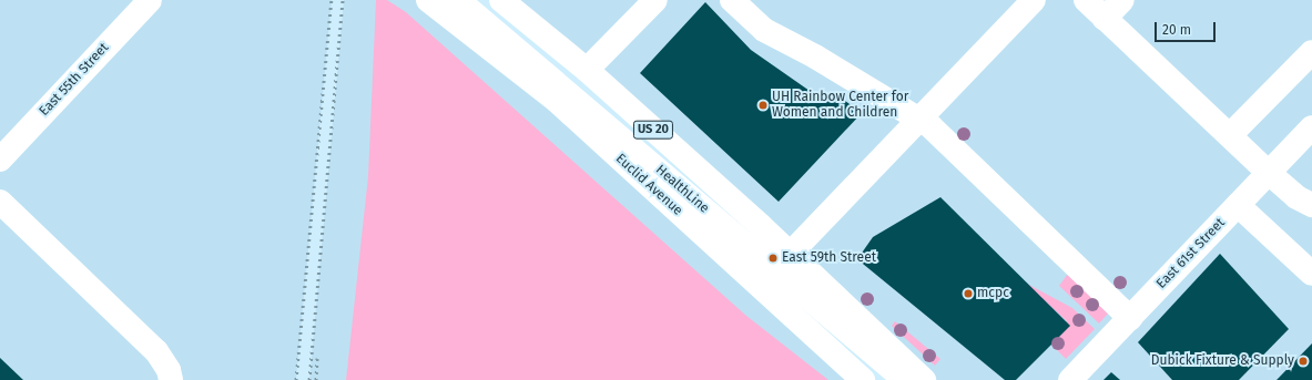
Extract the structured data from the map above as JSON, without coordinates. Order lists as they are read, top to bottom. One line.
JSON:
{"streets":{"main road":["East 55th Street","US 20","Euclid Avenue","HealthLine","East 61st Street"]},"crossings":[["Euclid Avenue","HealthLine"]],"places":["UH Rainbow Center for Women and Children","East 59th Street","mcpc","Dubick Fixture & Supply"],"scale_bar":"20 m"}
